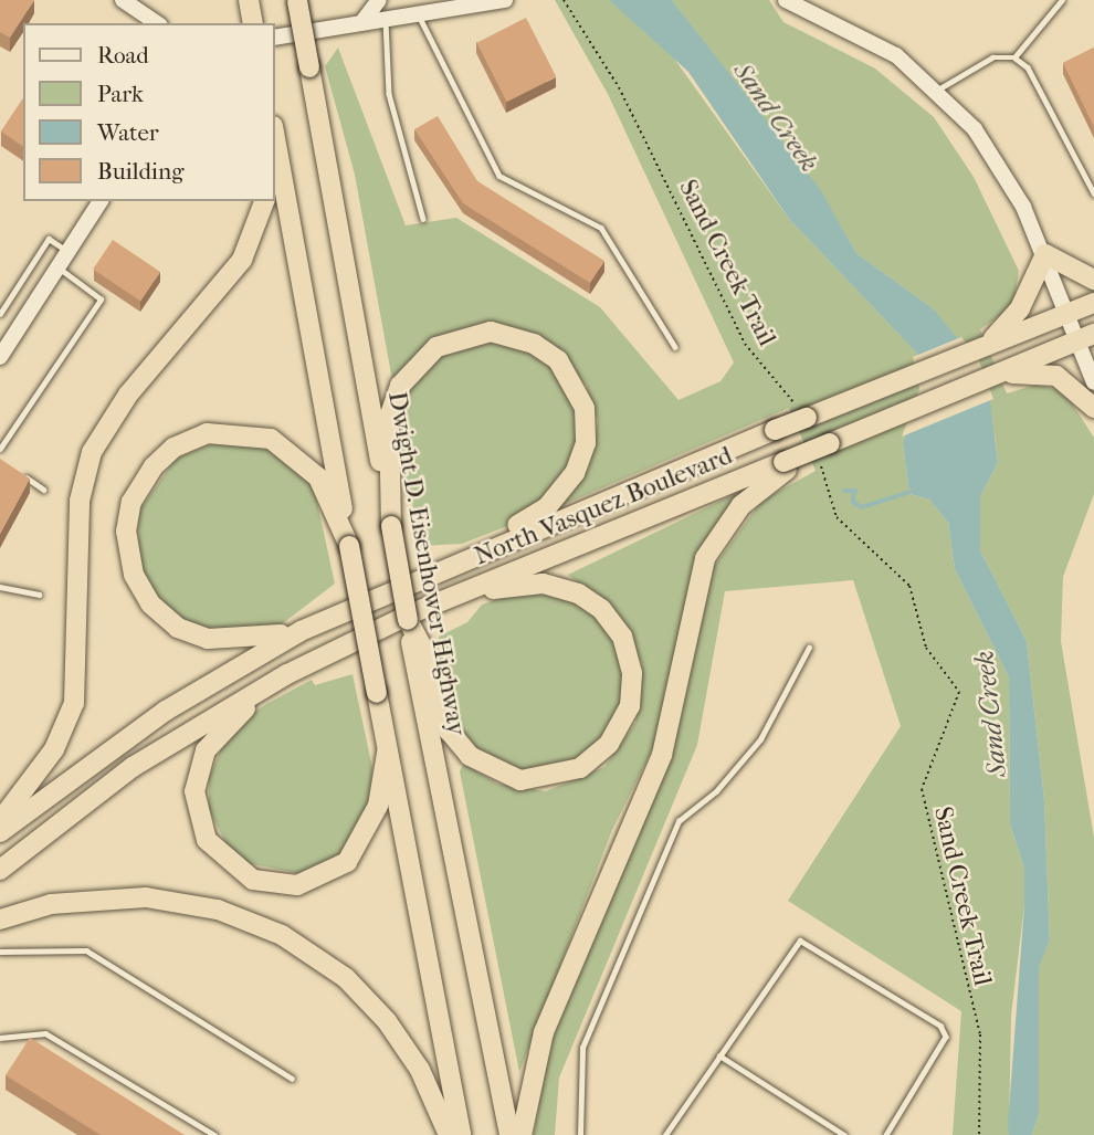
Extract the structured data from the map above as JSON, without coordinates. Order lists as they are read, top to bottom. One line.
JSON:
{"streets":{"highway":["North Vasquez Boulevard","Dwight D. Eisenhower Highway"],"path":["Sand Creek Trail"]},"water":["Sand Creek"],"legend":["Road","Park","Water","Building"]}
